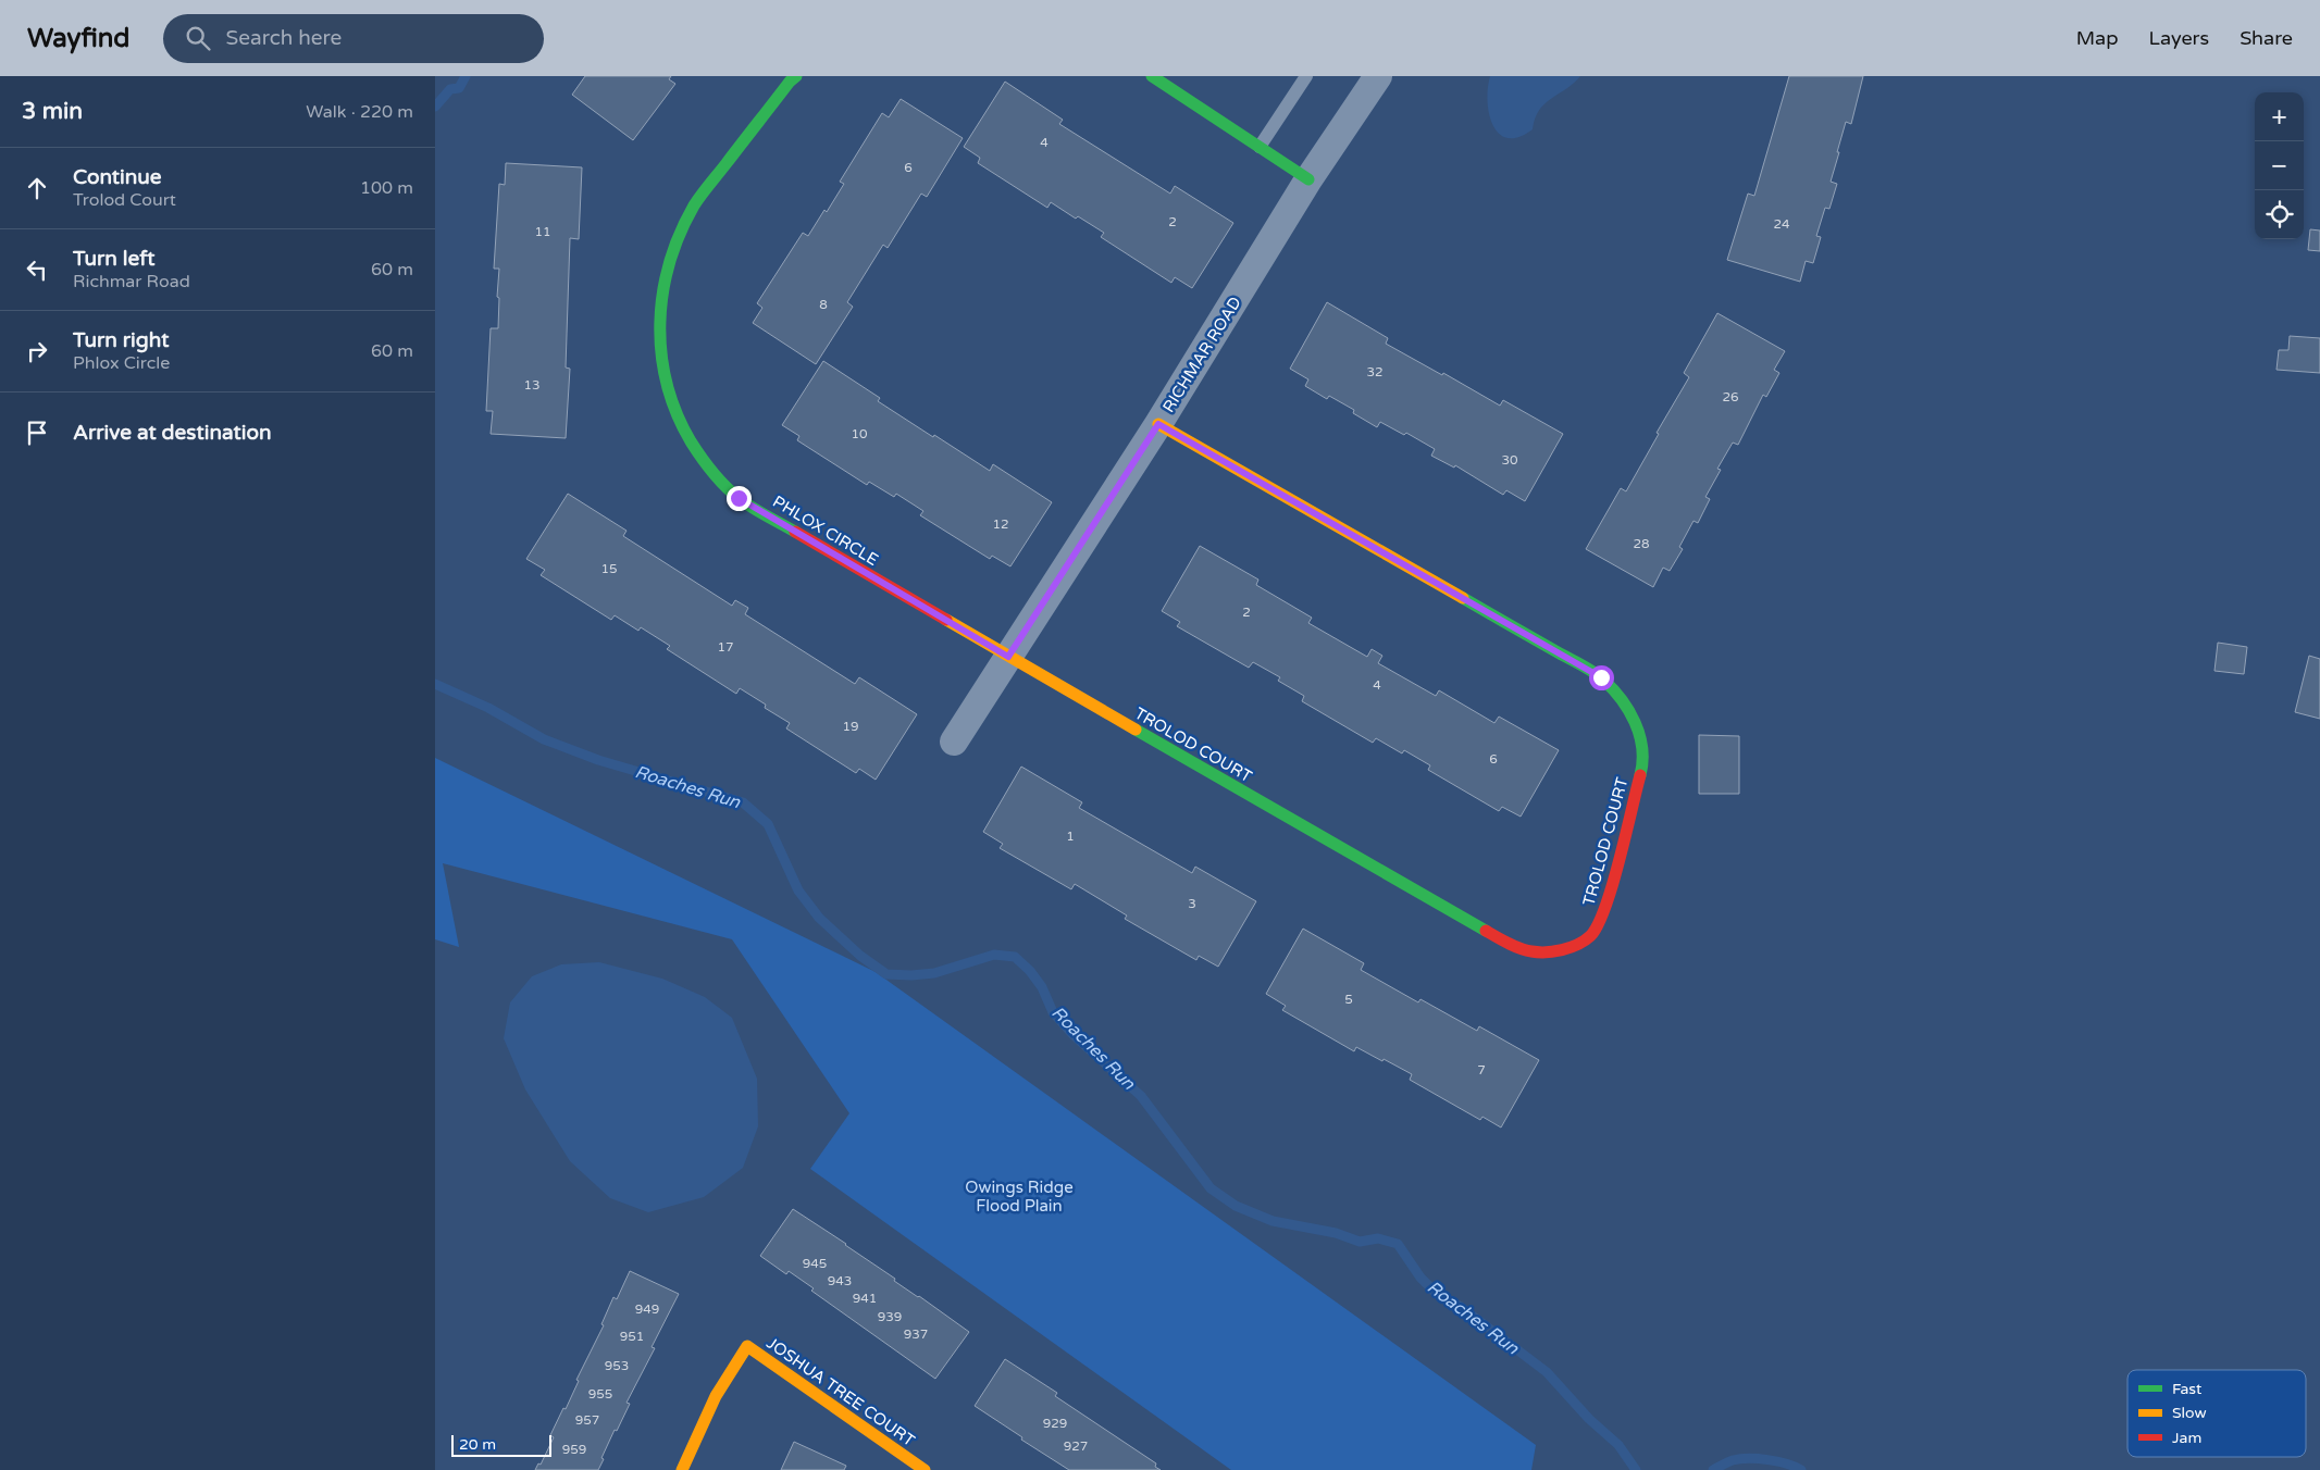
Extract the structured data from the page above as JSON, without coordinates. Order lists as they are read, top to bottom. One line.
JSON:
{"streets":{"street":["RICHMAR ROAD","PHLOX CIRCLE","TROLOD COURT","JOSHUA TREE COURT"]},"crossings":[["RICHMAR ROAD","PHLOX CIRCLE"],["RICHMAR ROAD","TROLOD COURT"],["PHLOX CIRCLE","TROLOD COURT"]],"water":["Roaches Run"],"parks":["Owings Ridge Flood Plain"],"house_numbers":["4","6","2","24","11","8","32","13","26","10","30","12","28","15","2","17","4","19","6","1","3","5","7","945","943","941","949","939","937","951","953","955","957","929","927","959"],"legend":["Fast","Slow","Jam"],"scale_bar":"20 m","page":{"header":"Wayfind","search":"Search here","nav":["Map","Layers","Share"],"heading":["3 min","Walk · 220 m"],"map_buttons":["+","−"],"list":[["Continue","Trolod Court","100 m"],["Turn left","Richmar Road","60 m"],["Turn right","Phlox Circle","60 m"],"Arrive at destination"],"scale":"20 m"}}
